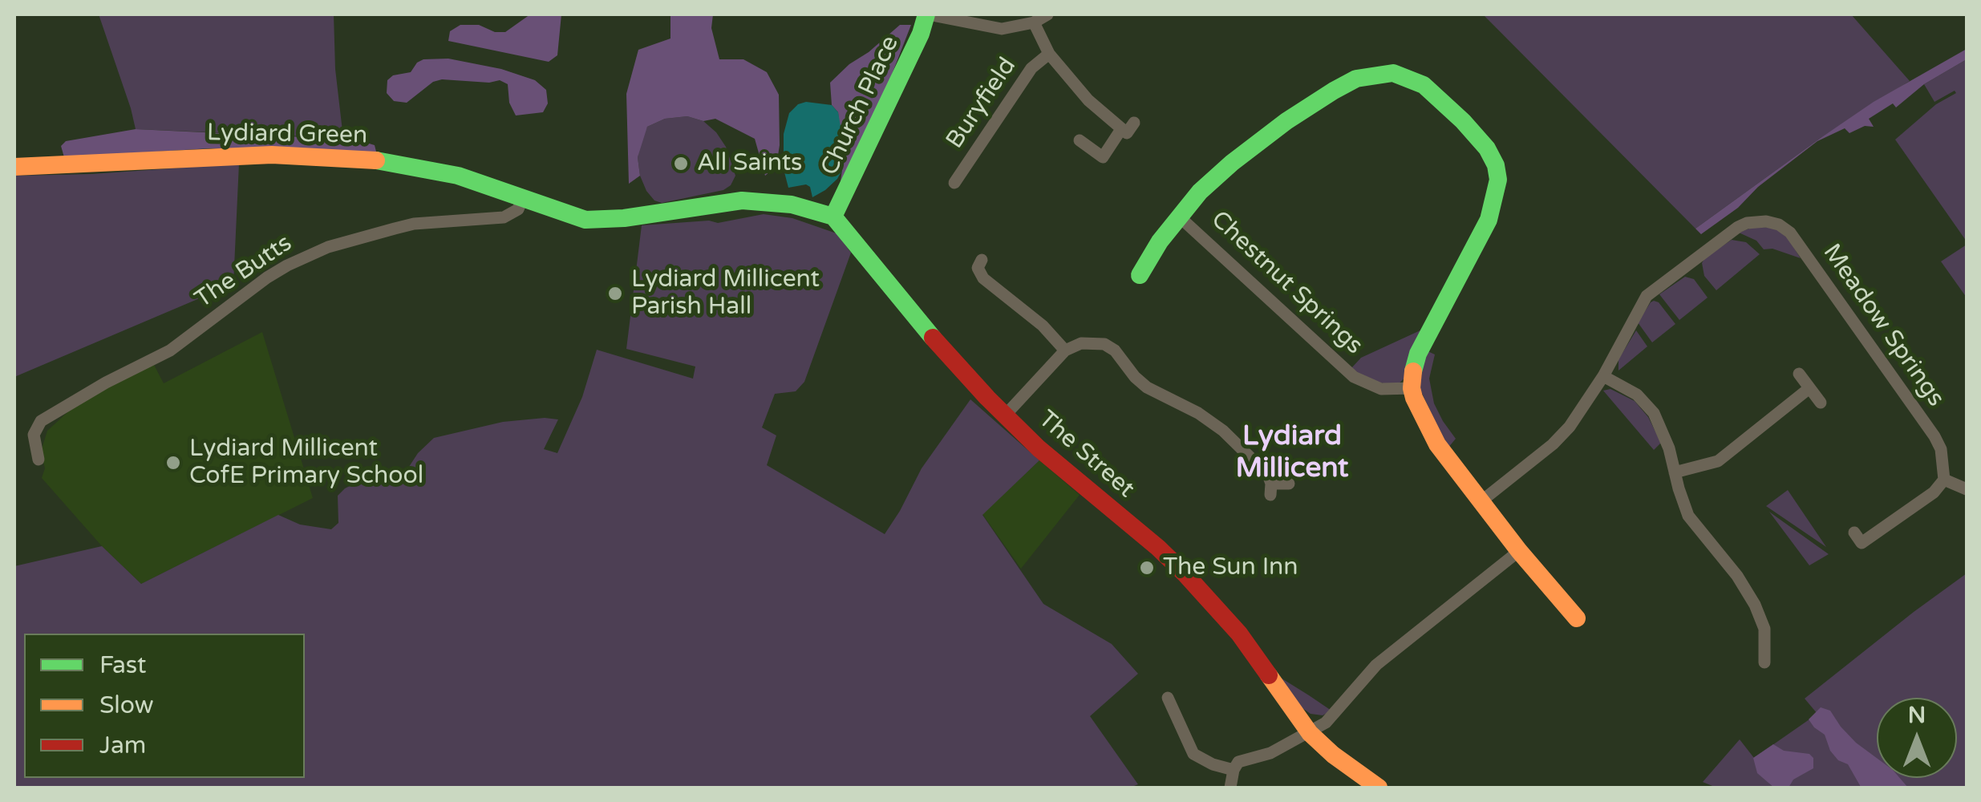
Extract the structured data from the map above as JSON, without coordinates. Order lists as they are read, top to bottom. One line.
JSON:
{"streets":{"street":["Buryfield","Church Place","Lydiard Green","The Butts","Chestnut Springs","Meadow Springs","The Street"]},"crossings":[["Church Place","Lydiard Green"],["Church Place","The Street"],["Lydiard Green","The Butts"],["Lydiard Green","The Street"]],"districts":["Lydiard Millicent"],"places":["All Saints","Lydiard Millicent Parish Hall","Lydiard Millicent CofE Primary School","The Sun Inn"],"legend":["Fast","Slow","Jam"],"north":"top"}
